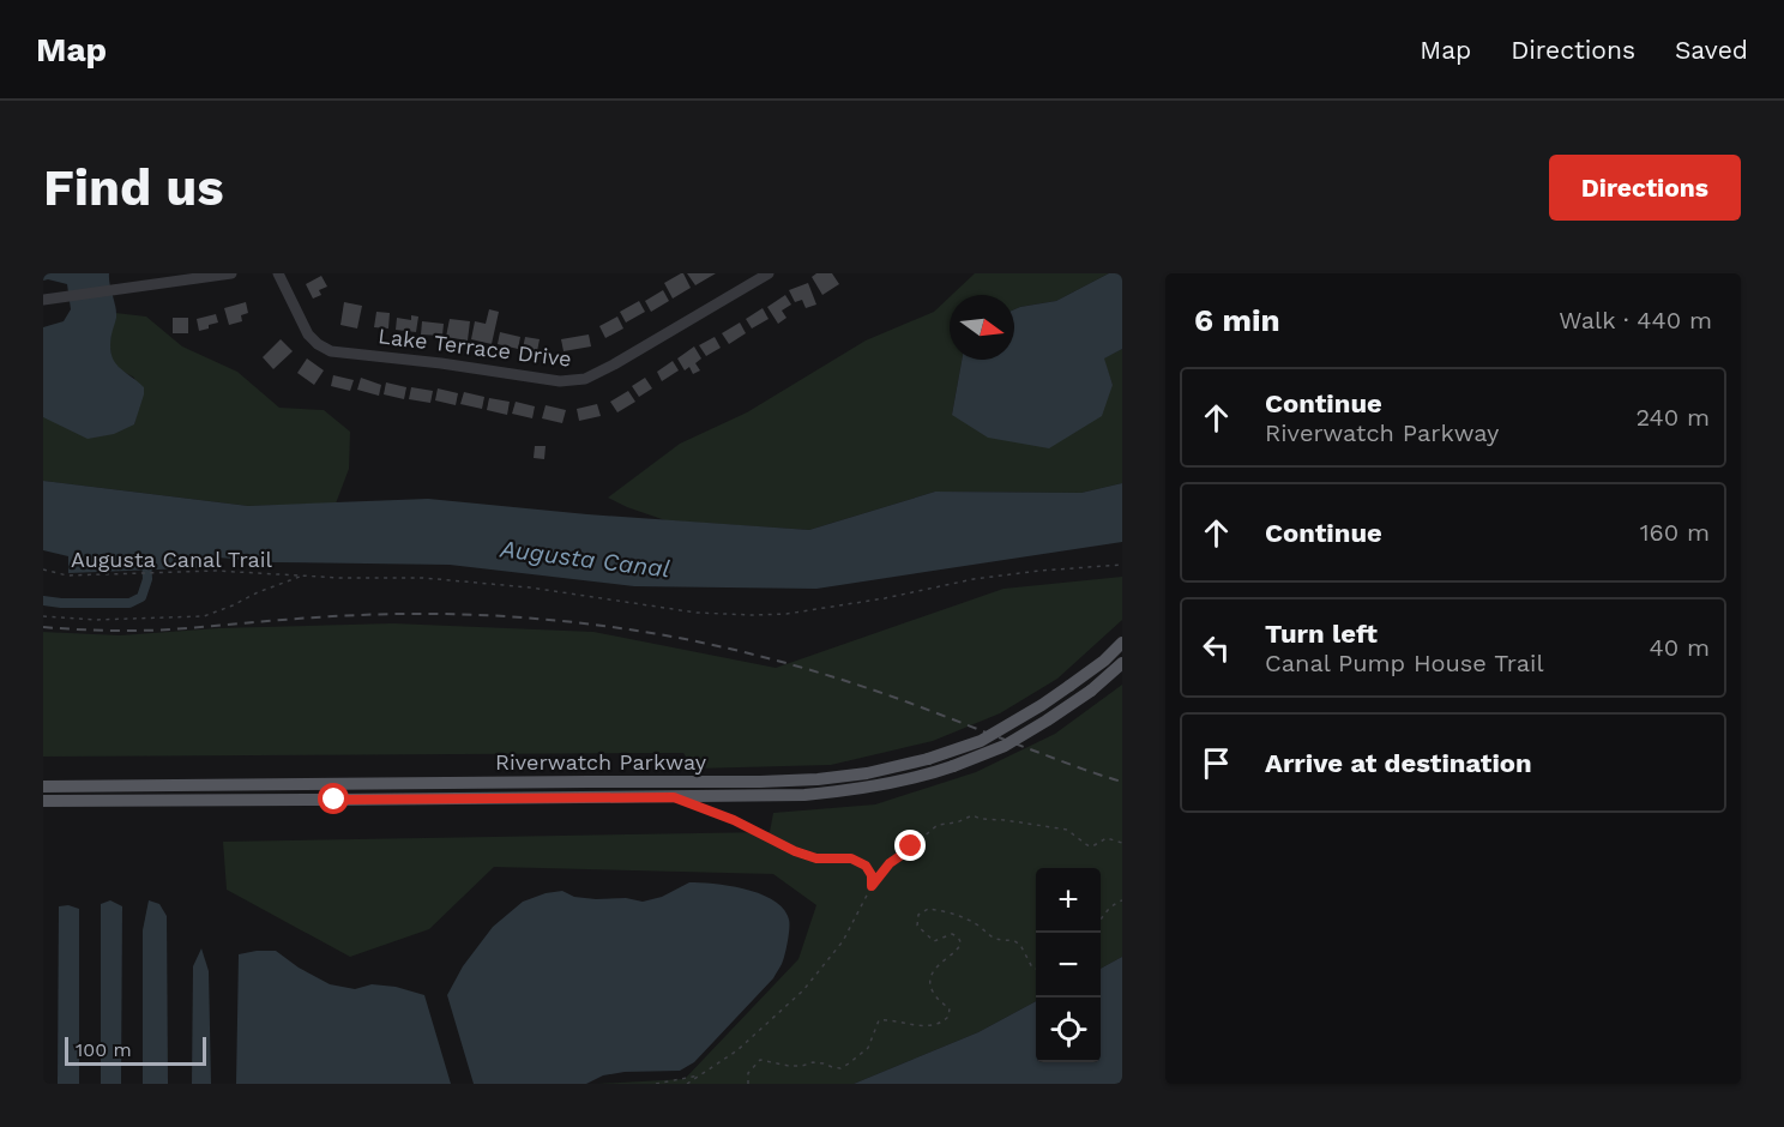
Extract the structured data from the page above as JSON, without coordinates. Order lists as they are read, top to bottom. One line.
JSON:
{"streets":{"main road":["Riverwatch Parkway"],"street":["Lake Terrace Drive"],"path":["Augusta Canal Trail"]},"water":["Augusta Canal"],"scale_bar":"100 m","north":"right","page":{"header":"Map","nav":["Map","Directions","Saved"],"buttons":"Directions","title":"Find us","heading":["6 min","Walk · 440 m"],"list":[["Continue","Riverwatch Parkway","240 m"],["Continue","160 m"],["Turn left","Canal Pump House Trail","40 m"],"Arrive at destination"],"map_buttons":["+","−"],"scale":"100 m"}}
